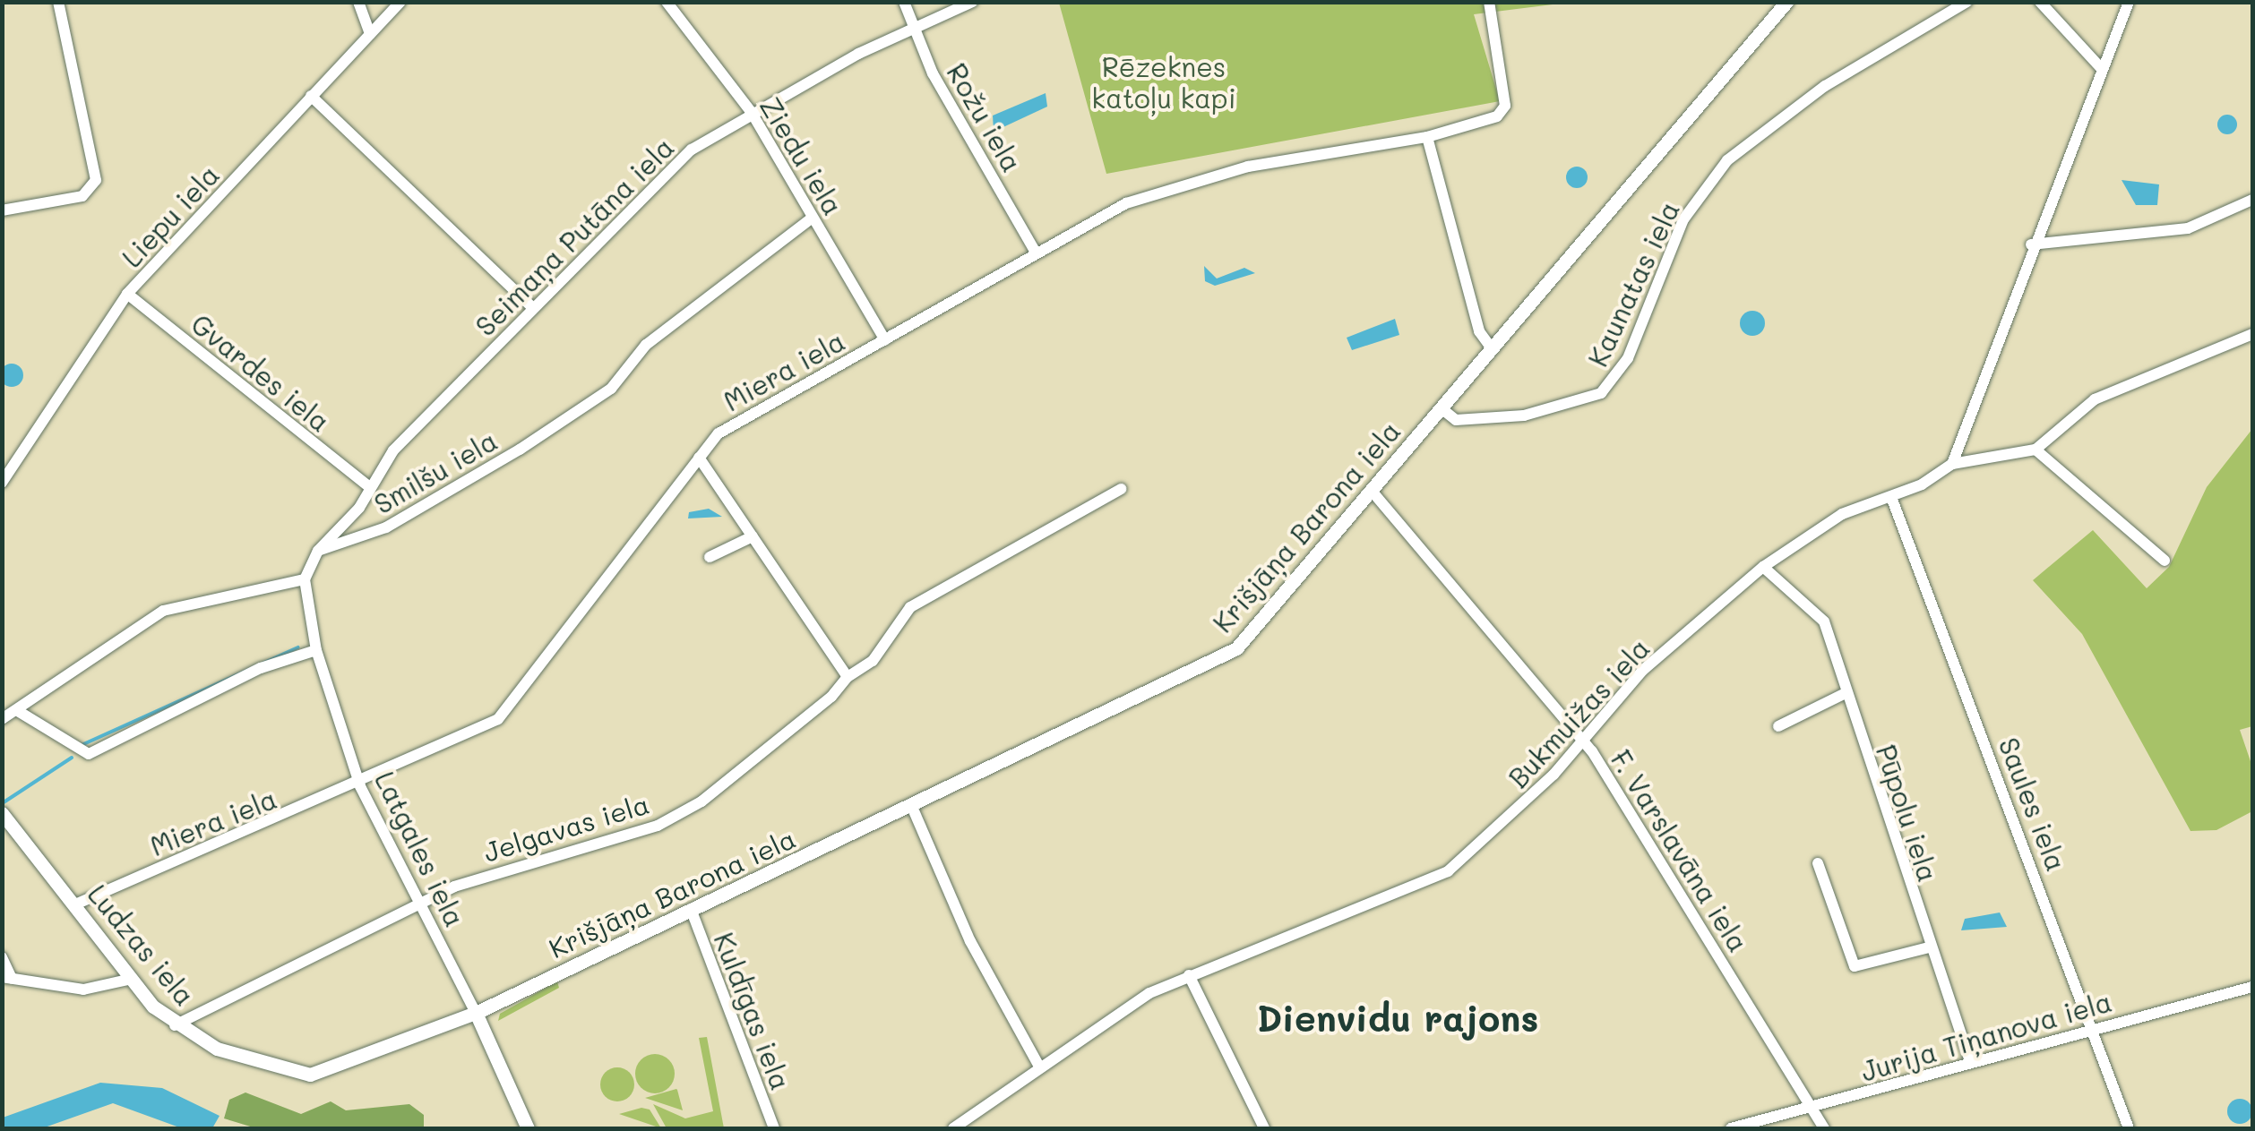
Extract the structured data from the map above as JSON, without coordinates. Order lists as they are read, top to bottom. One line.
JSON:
{"streets":{"main road":["Krišjāņa Barona iela","Latgales iela","Ludzas iela"],"street":["Rožu iela","Ziedu iela","Liepu iela","Seimaņa Putāna iela","Kaunatas iela","Miera iela","Gvardes iela","Smilšu iela","Bukmuižas iela","Saules iela","Pūpolu iela","Jelgavas iela","F. Varslavāna iela","Kuldīgas iela","Jurija Tiņanova iela"]},"crossings":[["Rožu iela","Seimaņa Putāna iela"],["Rožu iela","Miera iela"],["Ziedu iela","Seimaņa Putāna iela"],["Ziedu iela","Miera iela"],["Ziedu iela","Smilšu iela"],["Liepu iela","Gvardes iela"],["Seimaņa Putāna iela","Gvardes iela"],["Seimaņa Putāna iela","Smilšu iela"],["Kaunatas iela","Krišjāņa Barona iela"],["Miera iela","Latgales iela"],["Miera iela","Ludzas iela"],["Krišjāņa Barona iela","Latgales iela"],["Krišjāņa Barona iela","F. Varslavāna iela"],["Krišjāņa Barona iela","Ludzas iela"],["Krišjāņa Barona iela","Kuldīgas iela"],["Bukmuižas iela","Saules iela"],["Bukmuižas iela","Pūpolu iela"],["Bukmuižas iela","F. Varslavāna iela"],["Saules iela","Jurija Tiņanova iela"],["Pūpolu iela","Jurija Tiņanova iela"],["Jelgavas iela","Latgales iela"],["Jelgavas iela","Ludzas iela"],["Latgales iela","Ludzas iela"],["F. Varslavāna iela","Jurija Tiņanova iela"]],"districts":["Dienvidu rajons"],"parks":["Rēzeknes katoļu kapi"]}
